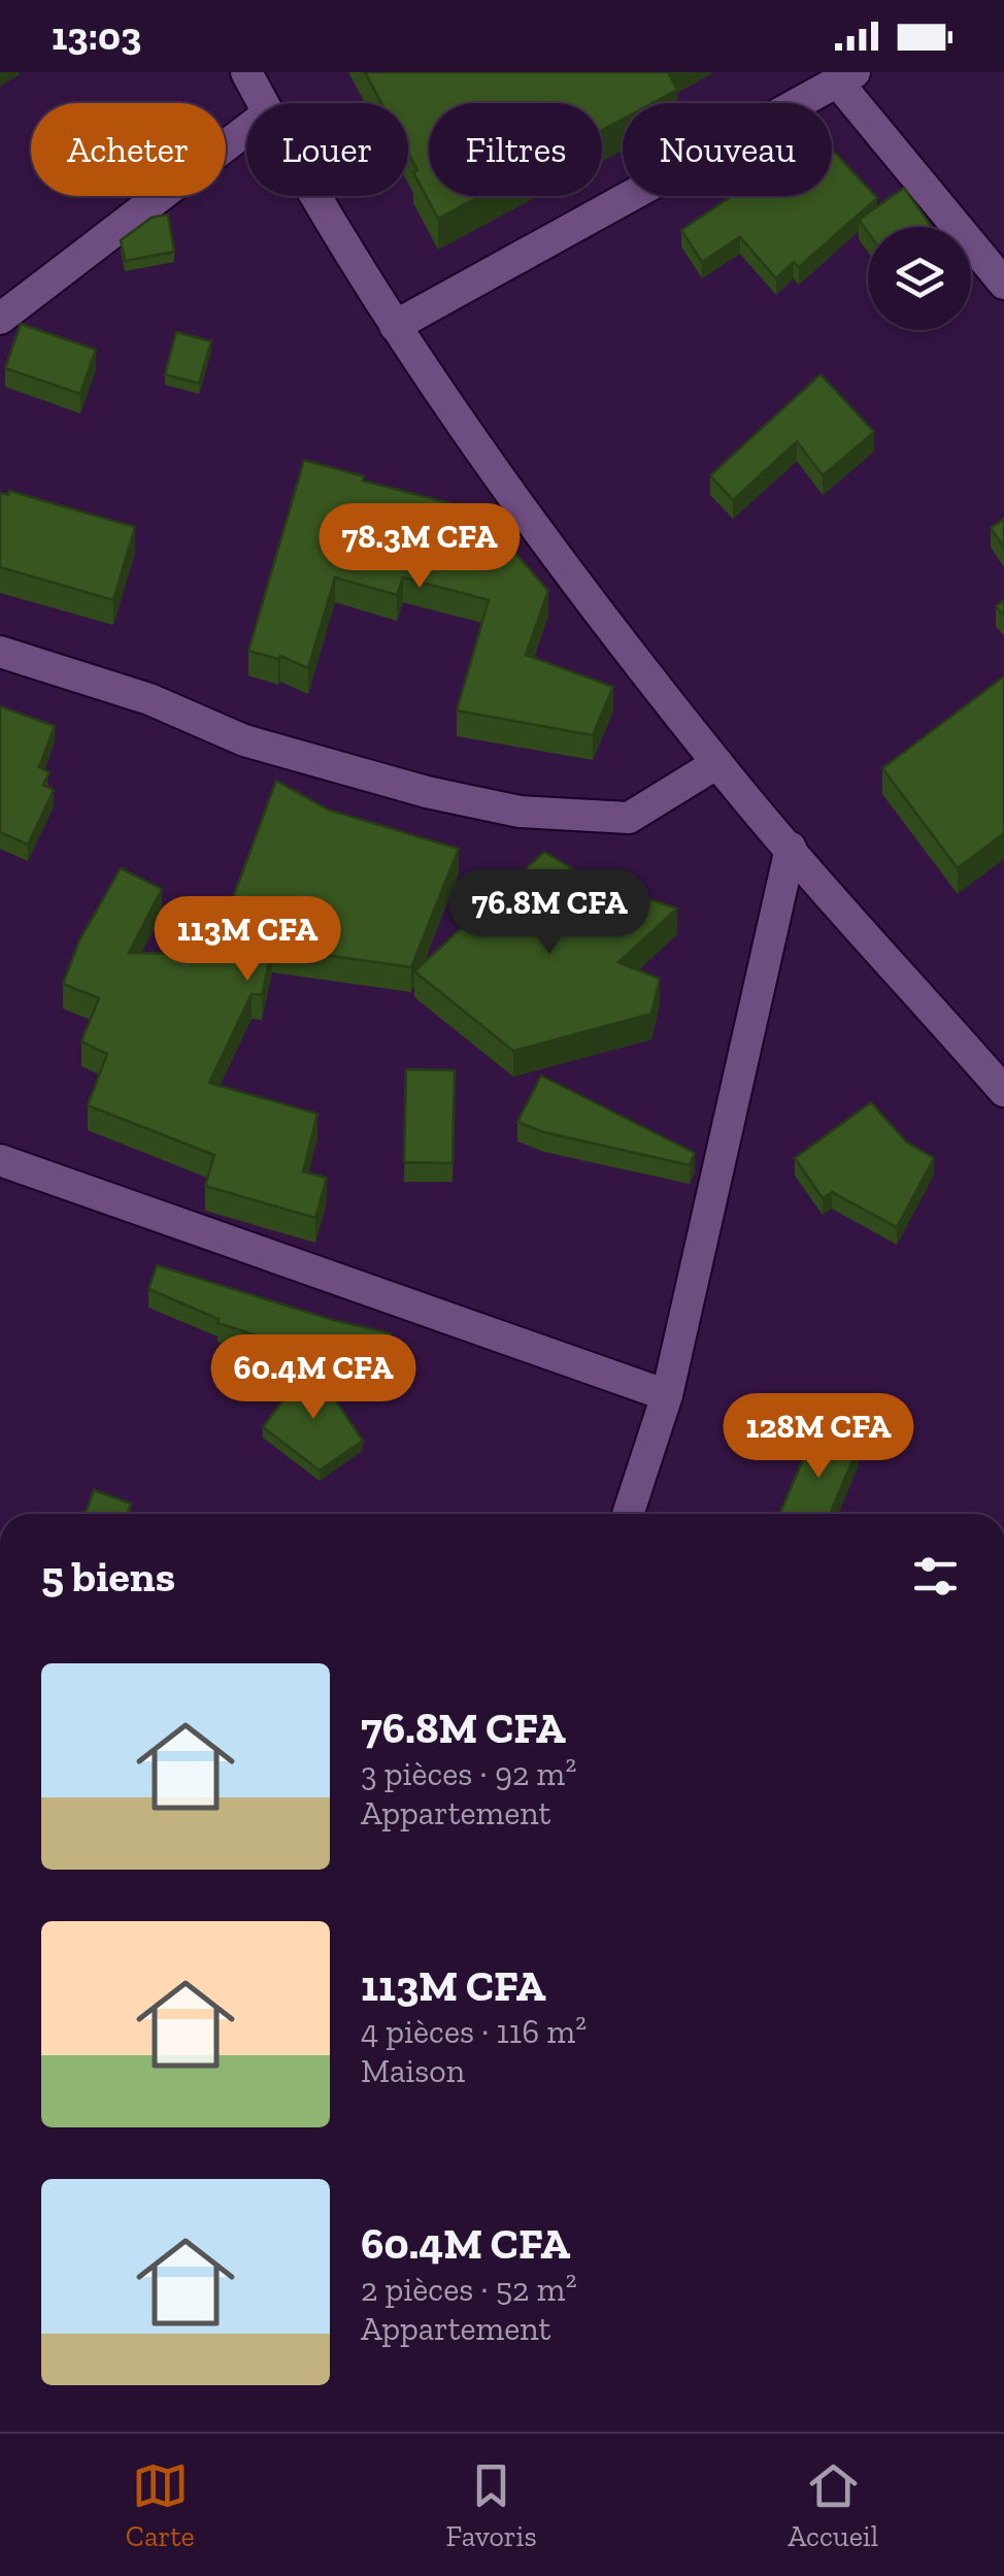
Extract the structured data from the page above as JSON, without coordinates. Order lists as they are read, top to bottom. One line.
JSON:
{"page":{"status":"13:03","chip":["Acheter","Louer","Filtres","Nouveau"],"price":["78.3M CFA","76.8M CFA","113M CFA","60.4M CFA","128M CFA"],"heading":"5 biens","list":[{"name":"76.8M CFA","note":"3 pièces · 92 m² · Appartement"},{"name":"113M CFA","note":"4 pièces · 116 m² · Maison"},{"name":"60.4M CFA","note":"2 pièces · 52 m² · Appartement"}],"tabs":["Carte","Favoris","Accueil"]}}
